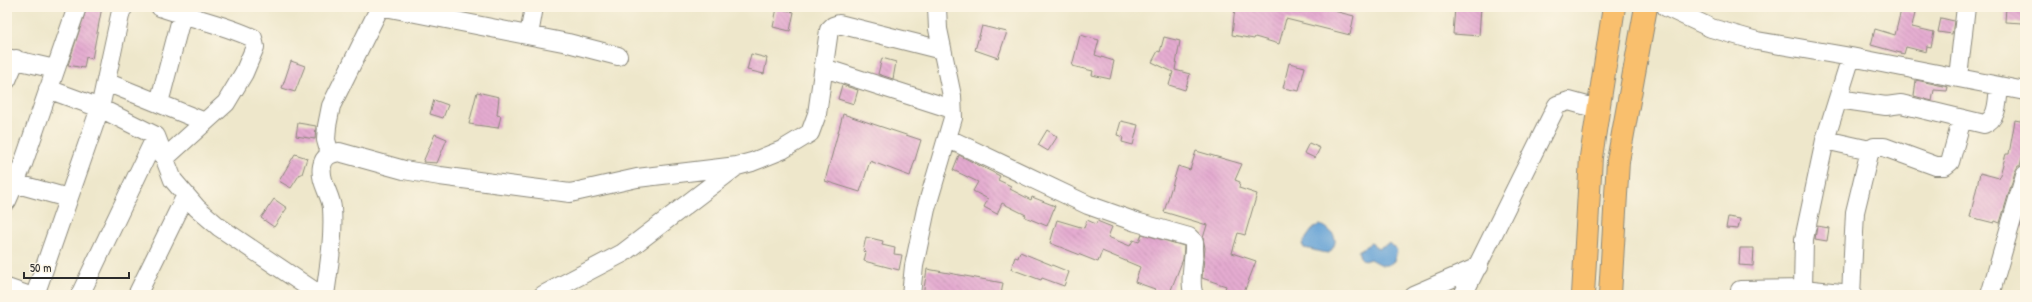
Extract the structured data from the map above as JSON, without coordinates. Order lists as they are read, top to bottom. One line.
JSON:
{"scale_bar":"50 m"}
